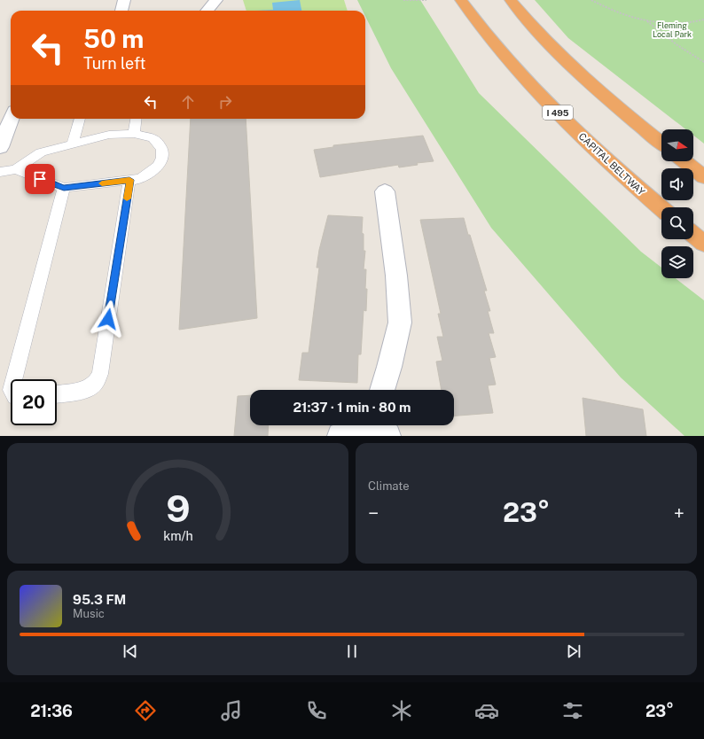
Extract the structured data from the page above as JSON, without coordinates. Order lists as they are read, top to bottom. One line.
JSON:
{"streets":{"highway":["I 495","CAPITAL BELTWAY"]},"parks":["Fleming Local Park"],"north":"right","page":{"turn":["50 m","Turn left"],"limit":"20","trip":"21:37 · 1 min · 80 m","tile":"Climate","heat":["−","23°","+"],"song":["95.3 FM","Music"],"tabs":["21:36","23°"],"gauge":["9","km/h"]}}
